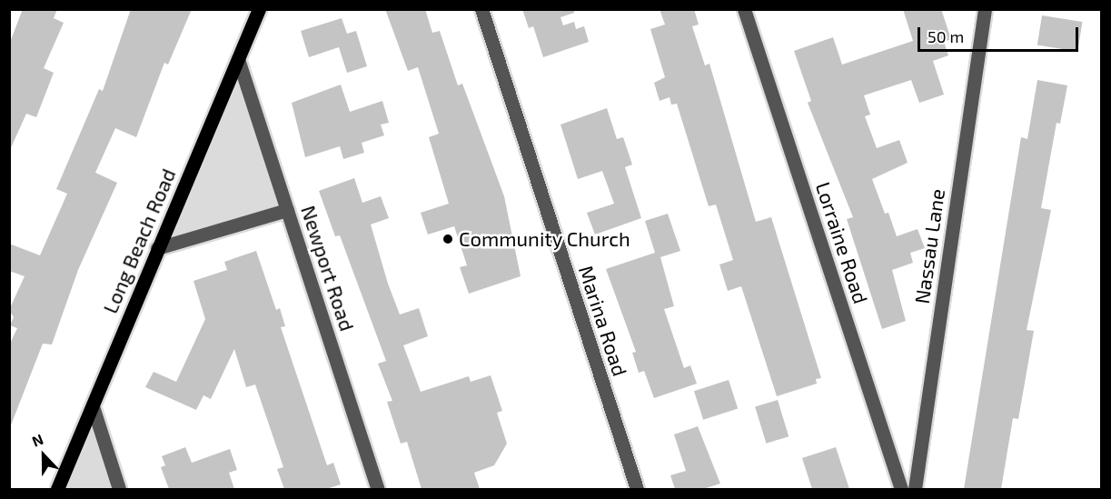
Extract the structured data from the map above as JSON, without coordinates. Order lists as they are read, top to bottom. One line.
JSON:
{"streets":{"main road":["Long Beach Road"],"street":["Lorraine Road","Nassau Lane","Newport Road","Marina Road"]},"crossings":[["Long Beach Road","Newport Road"]],"places":["Community Church"],"scale_bar":"50 m","north":"top"}
